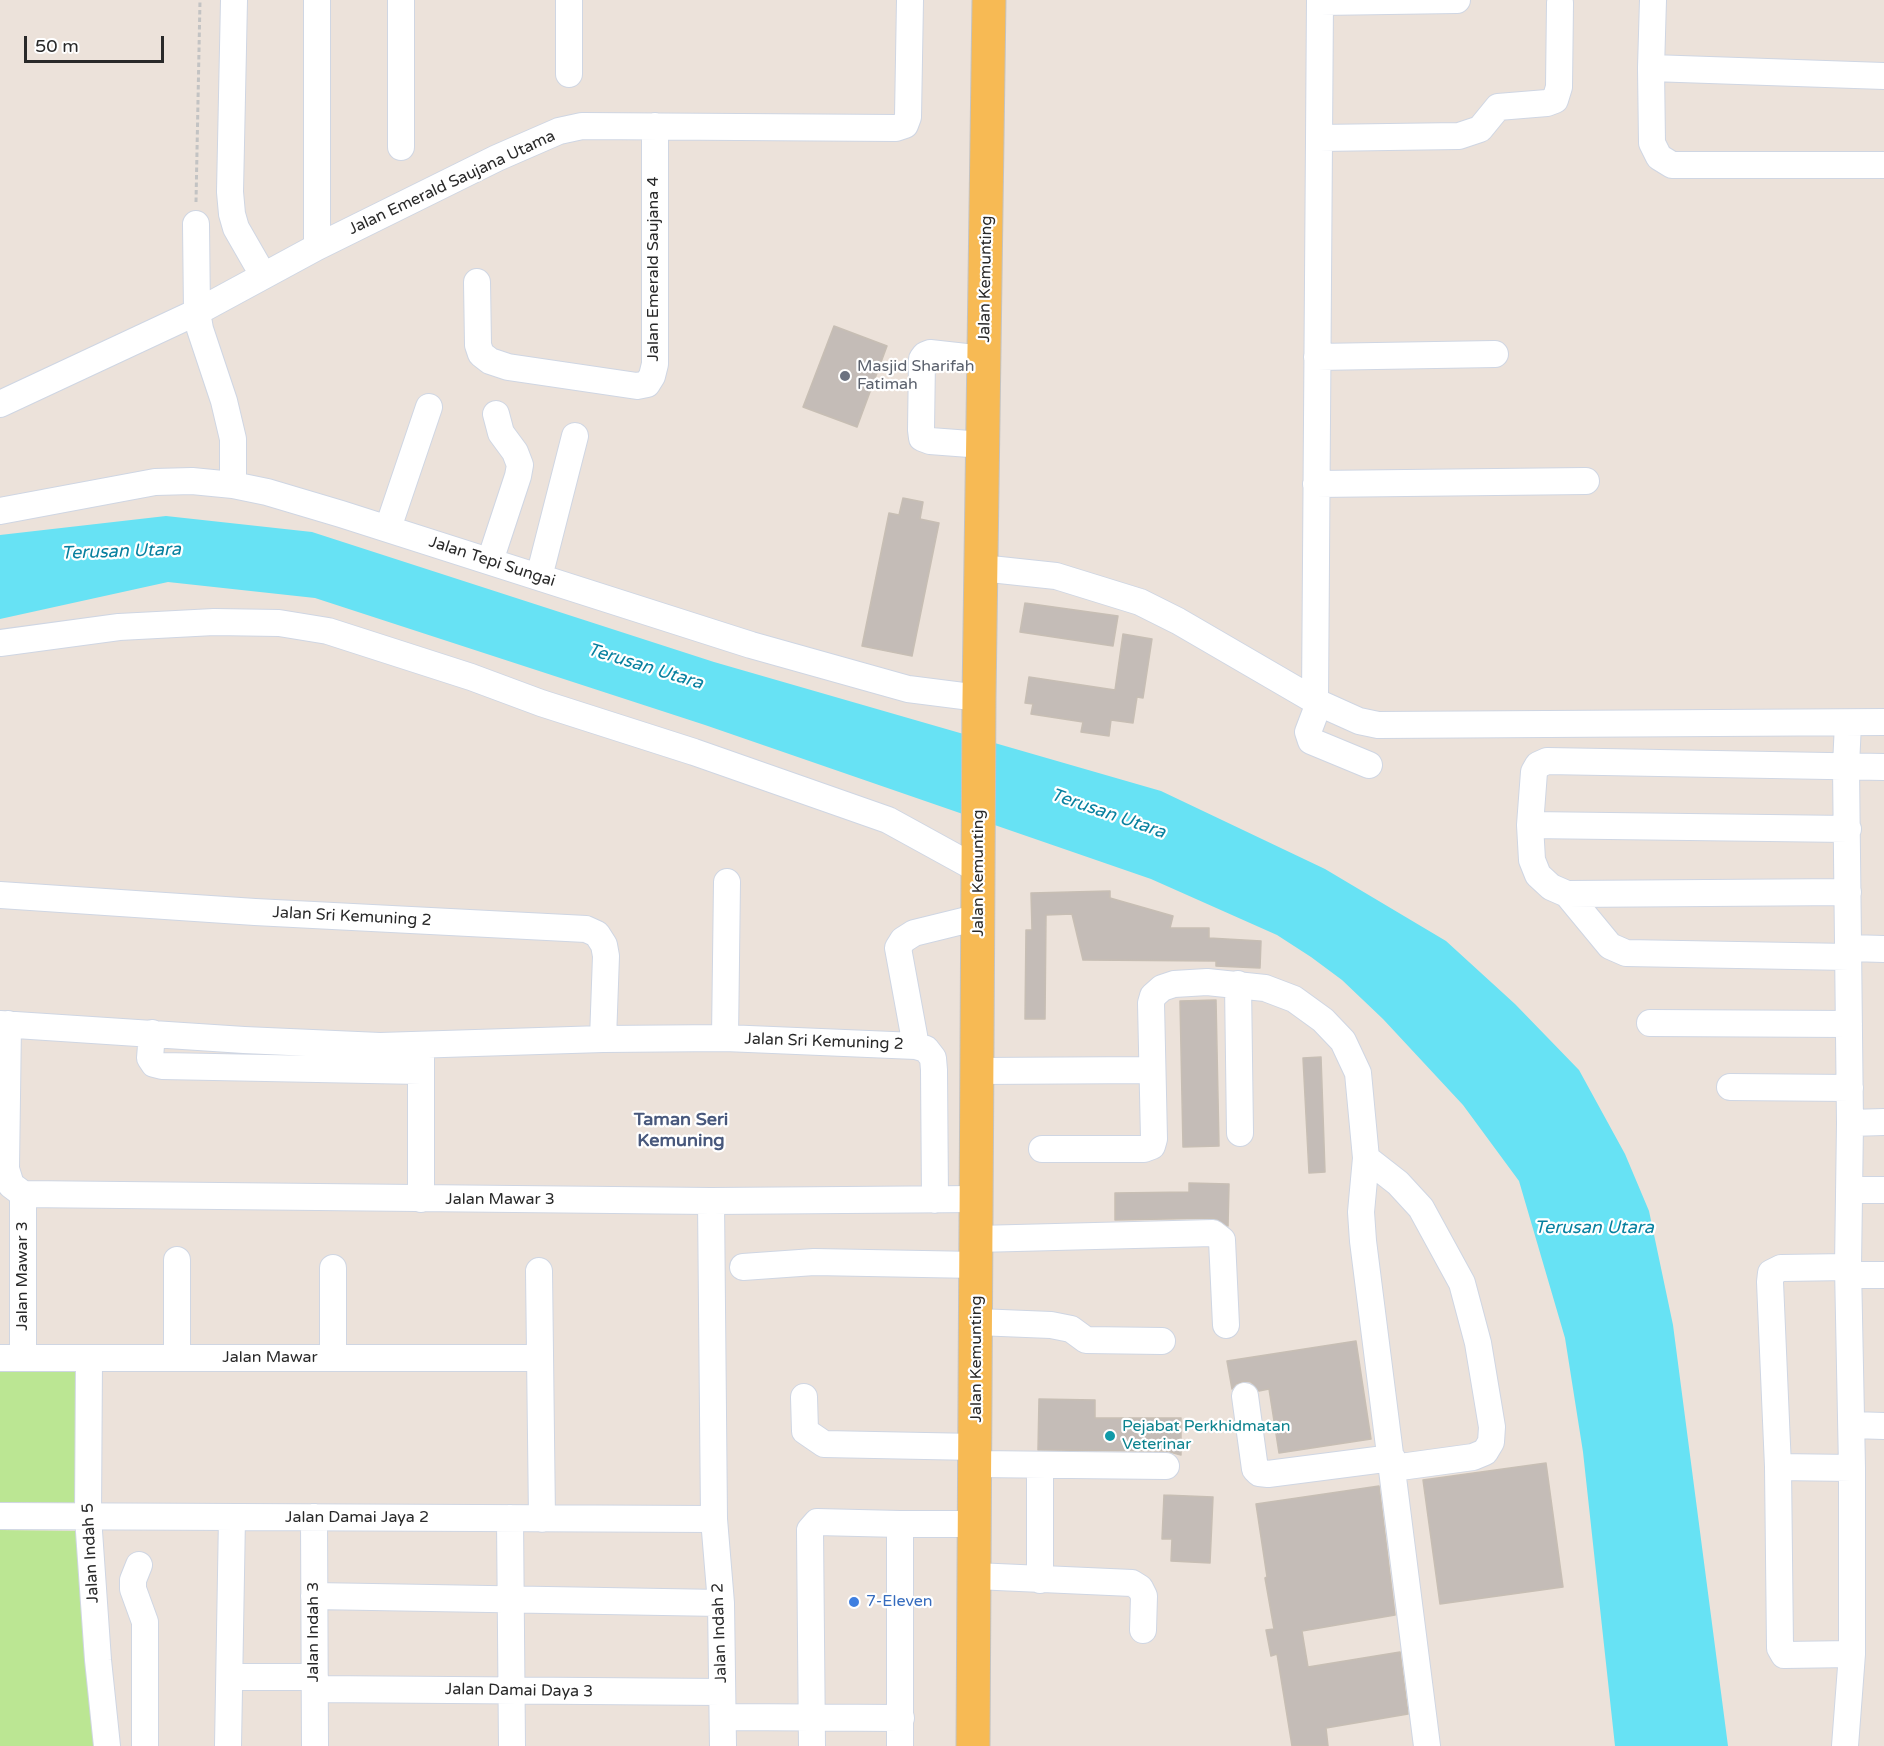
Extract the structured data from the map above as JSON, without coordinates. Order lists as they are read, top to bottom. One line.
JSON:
{"streets":{"main road":["Jalan Kemunting"],"street":["Jalan Emerald Saujana Utama","Jalan Emerald Saujana 4","Jalan Tepi Sungai","Jalan Sri Kemuning 2","Jalan Mawar 3","Jalan Mawar","Jalan Damai Jaya 2","Jalan Indah 5","Jalan Indah 3","Jalan Indah 2","Jalan Damai Daya 3"]},"crossings":[["Jalan Emerald Saujana Utama","Jalan Emerald Saujana 4"],["Jalan Kemunting","Jalan Tepi Sungai"],["Jalan Kemunting","Jalan Mawar 3"],["Jalan Sri Kemuning 2","Jalan Mawar 3"],["Jalan Mawar 3","Jalan Mawar"],["Jalan Mawar 3","Jalan Indah 2"],["Jalan Mawar","Jalan Indah 5"],["Jalan Damai Jaya 2","Jalan Indah 5"],["Jalan Damai Jaya 2","Jalan Indah 3"],["Jalan Damai Jaya 2","Jalan Indah 2"],["Jalan Indah 3","Jalan Damai Daya 3"],["Jalan Indah 2","Jalan Damai Daya 3"]],"districts":["Taman Seri Kemuning"],"water":["Terusan Utara"],"places":["Masjid Sharifah Fatimah","Pejabat Perkhidmatan Veterinar","7-Eleven"],"scale_bar":"50 m"}
